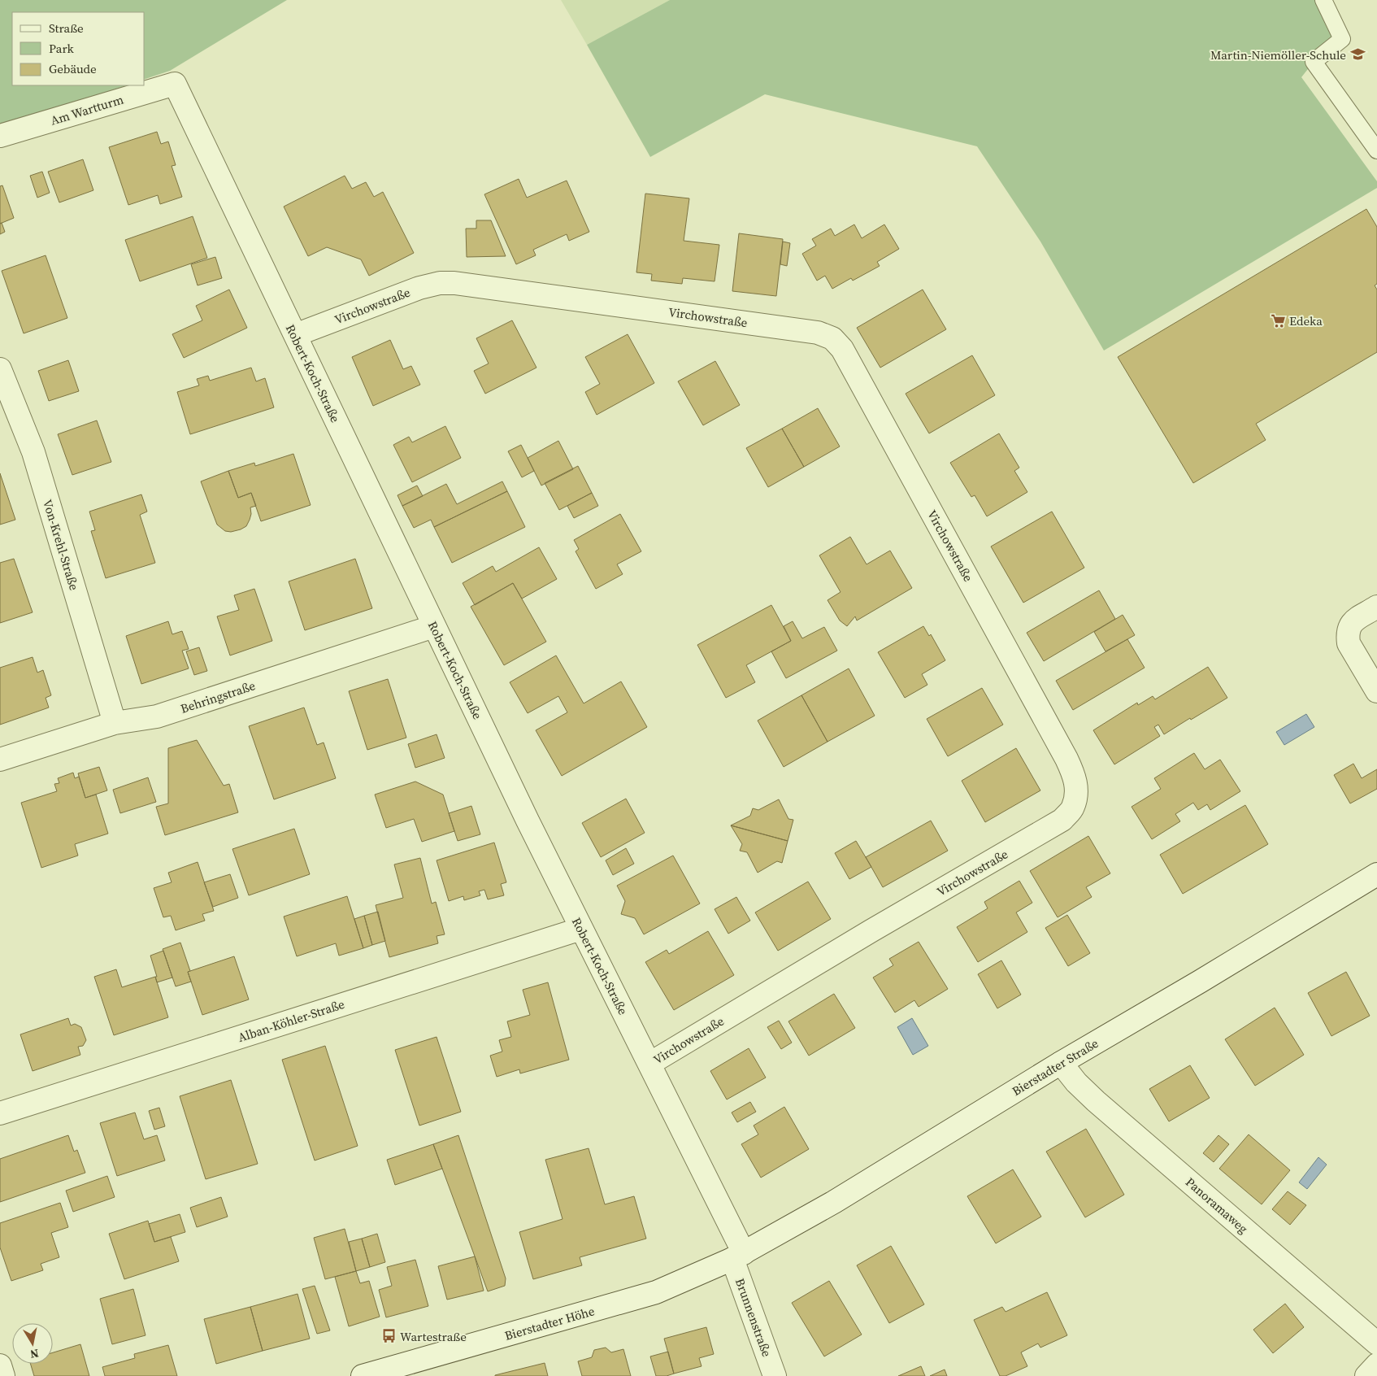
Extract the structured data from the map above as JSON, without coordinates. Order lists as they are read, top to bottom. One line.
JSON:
{"streets":{"street":["Am Wartturm","Virchowstraße","Robert-Koch-Straße","Von-Krehl-Straße","Behringstraße","Alban-Köhler-Straße","Bierstadter Straße","Panoramaweg","Brunnenstraße","Bierstadter Höhe"]},"crossings":[["Am Wartturm","Robert-Koch-Straße"],["Virchowstraße","Robert-Koch-Straße"],["Robert-Koch-Straße","Behringstraße"],["Robert-Koch-Straße","Alban-Köhler-Straße"],["Robert-Koch-Straße","Bierstadter Straße"],["Robert-Koch-Straße","Brunnenstraße"],["Robert-Koch-Straße","Bierstadter Höhe"],["Von-Krehl-Straße","Behringstraße"],["Bierstadter Straße","Panoramaweg"],["Bierstadter Straße","Brunnenstraße"],["Bierstadter Straße","Bierstadter Höhe"],["Brunnenstraße","Bierstadter Höhe"]],"places":{"school or university":["Martin-Niemöller-Schule"],"supermarket":["Edeka"],"bus stop":["Wartestraße"]},"legend":["Straße","Park","Gebäude"],"north":"bottom"}
